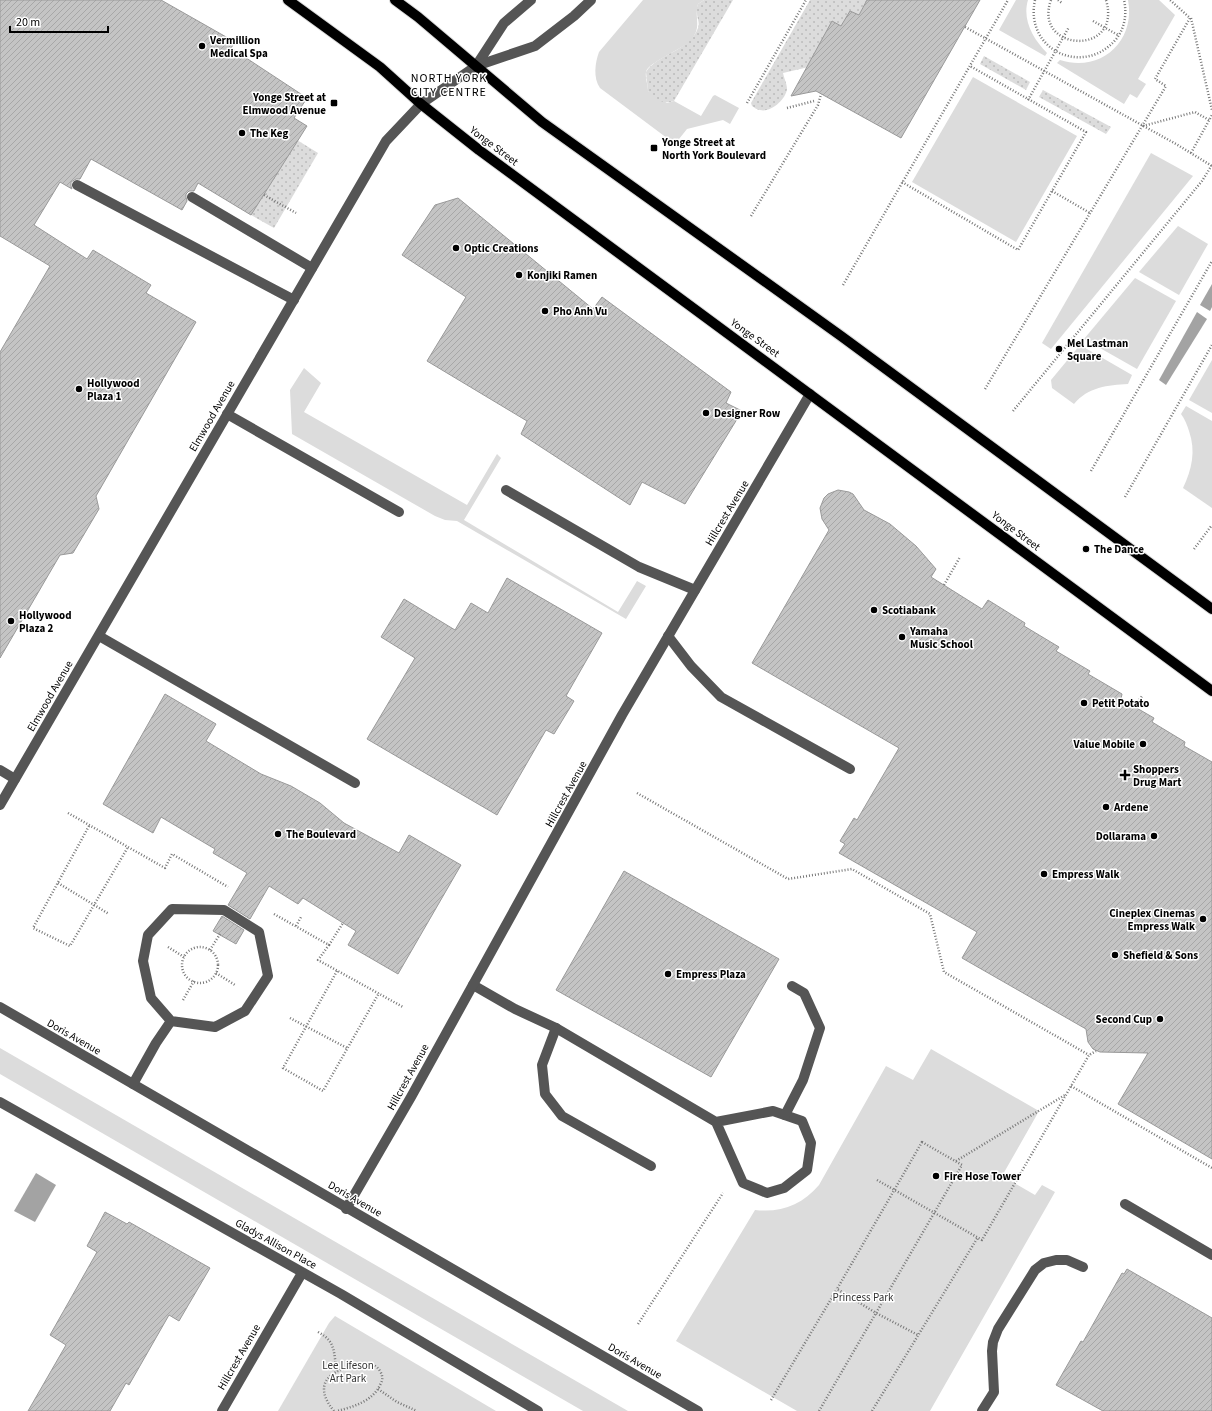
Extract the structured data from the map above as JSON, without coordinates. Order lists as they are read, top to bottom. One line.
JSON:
{"streets":{"main road":["Yonge Street"],"street":["Elmwood Avenue","Hillcrest Avenue","Doris Avenue","Gladys Allison Place"]},"crossings":[["Yonge Street","Elmwood Avenue"],["Yonge Street","Hillcrest Avenue"],["Hillcrest Avenue","Doris Avenue"],["Hillcrest Avenue","Gladys Allison Place"]],"districts":["NORTH YORK CITY CENTRE"],"parks":["Princess Park","Lee Lifeson Art Park"],"places":{"other":["Vermillion Medical Spa","The Keg","Optic Creations","Konjiki Ramen","Pho Anh Vu","Mel Lastman Square","Hollywood Plaza 1","Designer Row","The Dance","Scotiabank","Hollywood Plaza 2","Yamaha Music School","Petit Potato","Value Mobile","Ardene","The Boulevard","Dollarama","Empress Walk","Cineplex Cinemas Empress Walk","Shefield & Sons","Empress Plaza","Second Cup","Fire Hose Tower"],"transit":["Yonge Street at Elmwood Avenue","Yonge Street at North York Boulevard"],"health":["Shoppers Drug Mart"]},"scale_bar":"20 m"}
